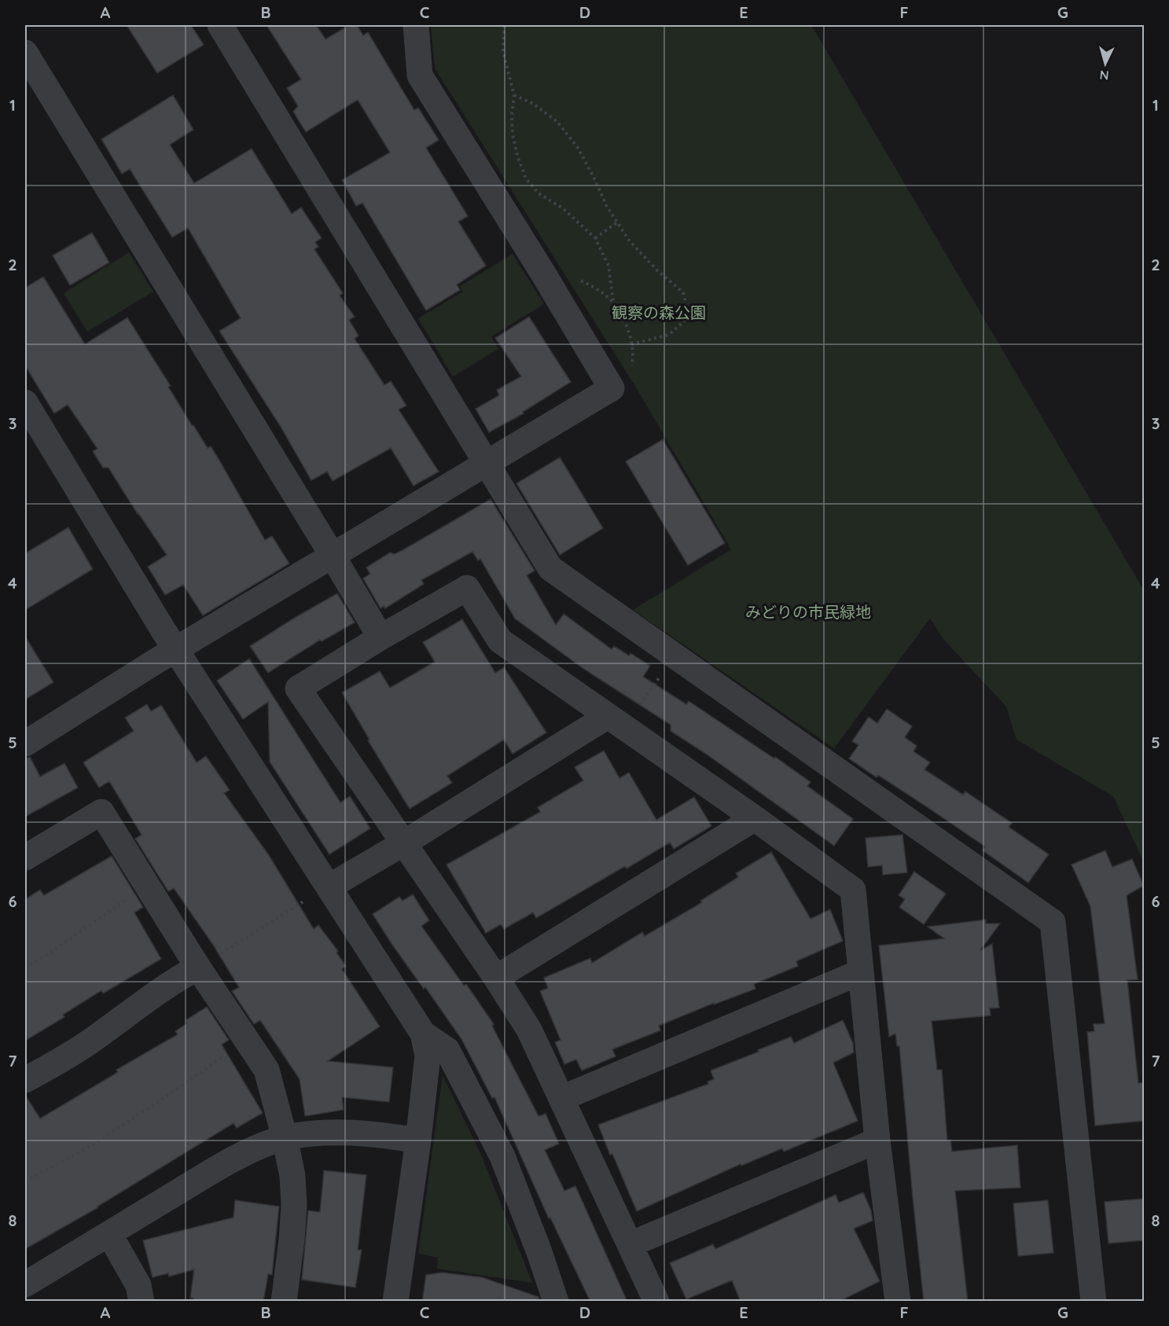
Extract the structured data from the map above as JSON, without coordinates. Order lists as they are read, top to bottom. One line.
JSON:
{"parks":["観察の森公園","みどりの市民緑地"],"north":"bottom","grid":{"columns":["A","B","C","D","E","F","G"],"rows":["1","2","3","4","5","6","7","8"]}}
